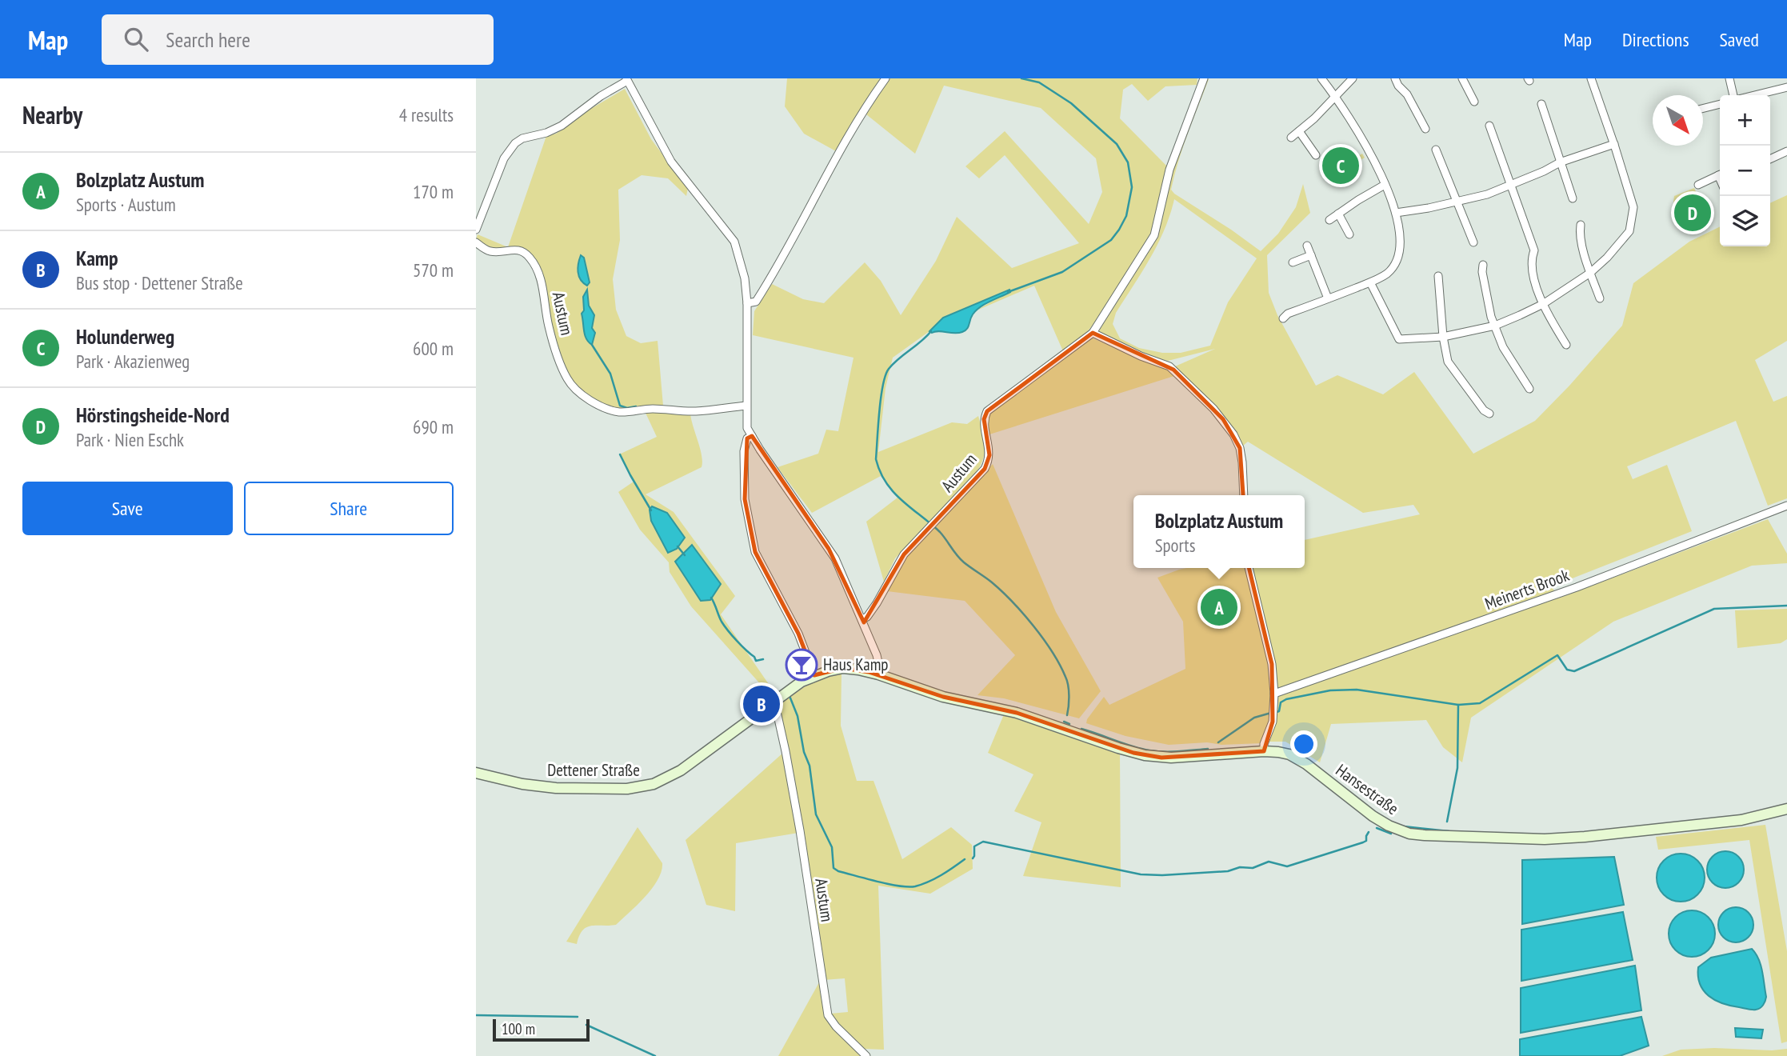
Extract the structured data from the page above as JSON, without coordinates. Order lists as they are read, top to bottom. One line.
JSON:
{"streets":{"street":["Austum","Meinerts Brook","Dettener Straße","Hansestraße"]},"crossings":[["Austum","Dettener Straße"],["Dettener Straße","Hansestraße"]],"places":{"bar":["Haus Kamp"]},"scale_bar":"100 m","north":"bottom right","page":{"header":"Map","search":"Search here","nav":["Map","Directions","Saved"],"heading":["Nearby","4 results"],"map_buttons":["+","−"],"pins":["C","D","A","B"],"list":[{"mark":"A","name":"Bolzplatz Austum","note":"Sports · Austum","value":"170 m"},{"mark":"B","name":"Kamp","note":"Bus stop · Dettener Straße","value":"570 m"},{"mark":"C","name":"Holunderweg","note":"Park · Akazienweg","value":"600 m"},{"mark":"D","name":"Hörstingsheide-Nord","note":"Park · Nien Eschk","value":"690 m"}],"buttons":["Save","Share"],"popup":["Bolzplatz Austum","Sports"],"scale":"100 m"}}
